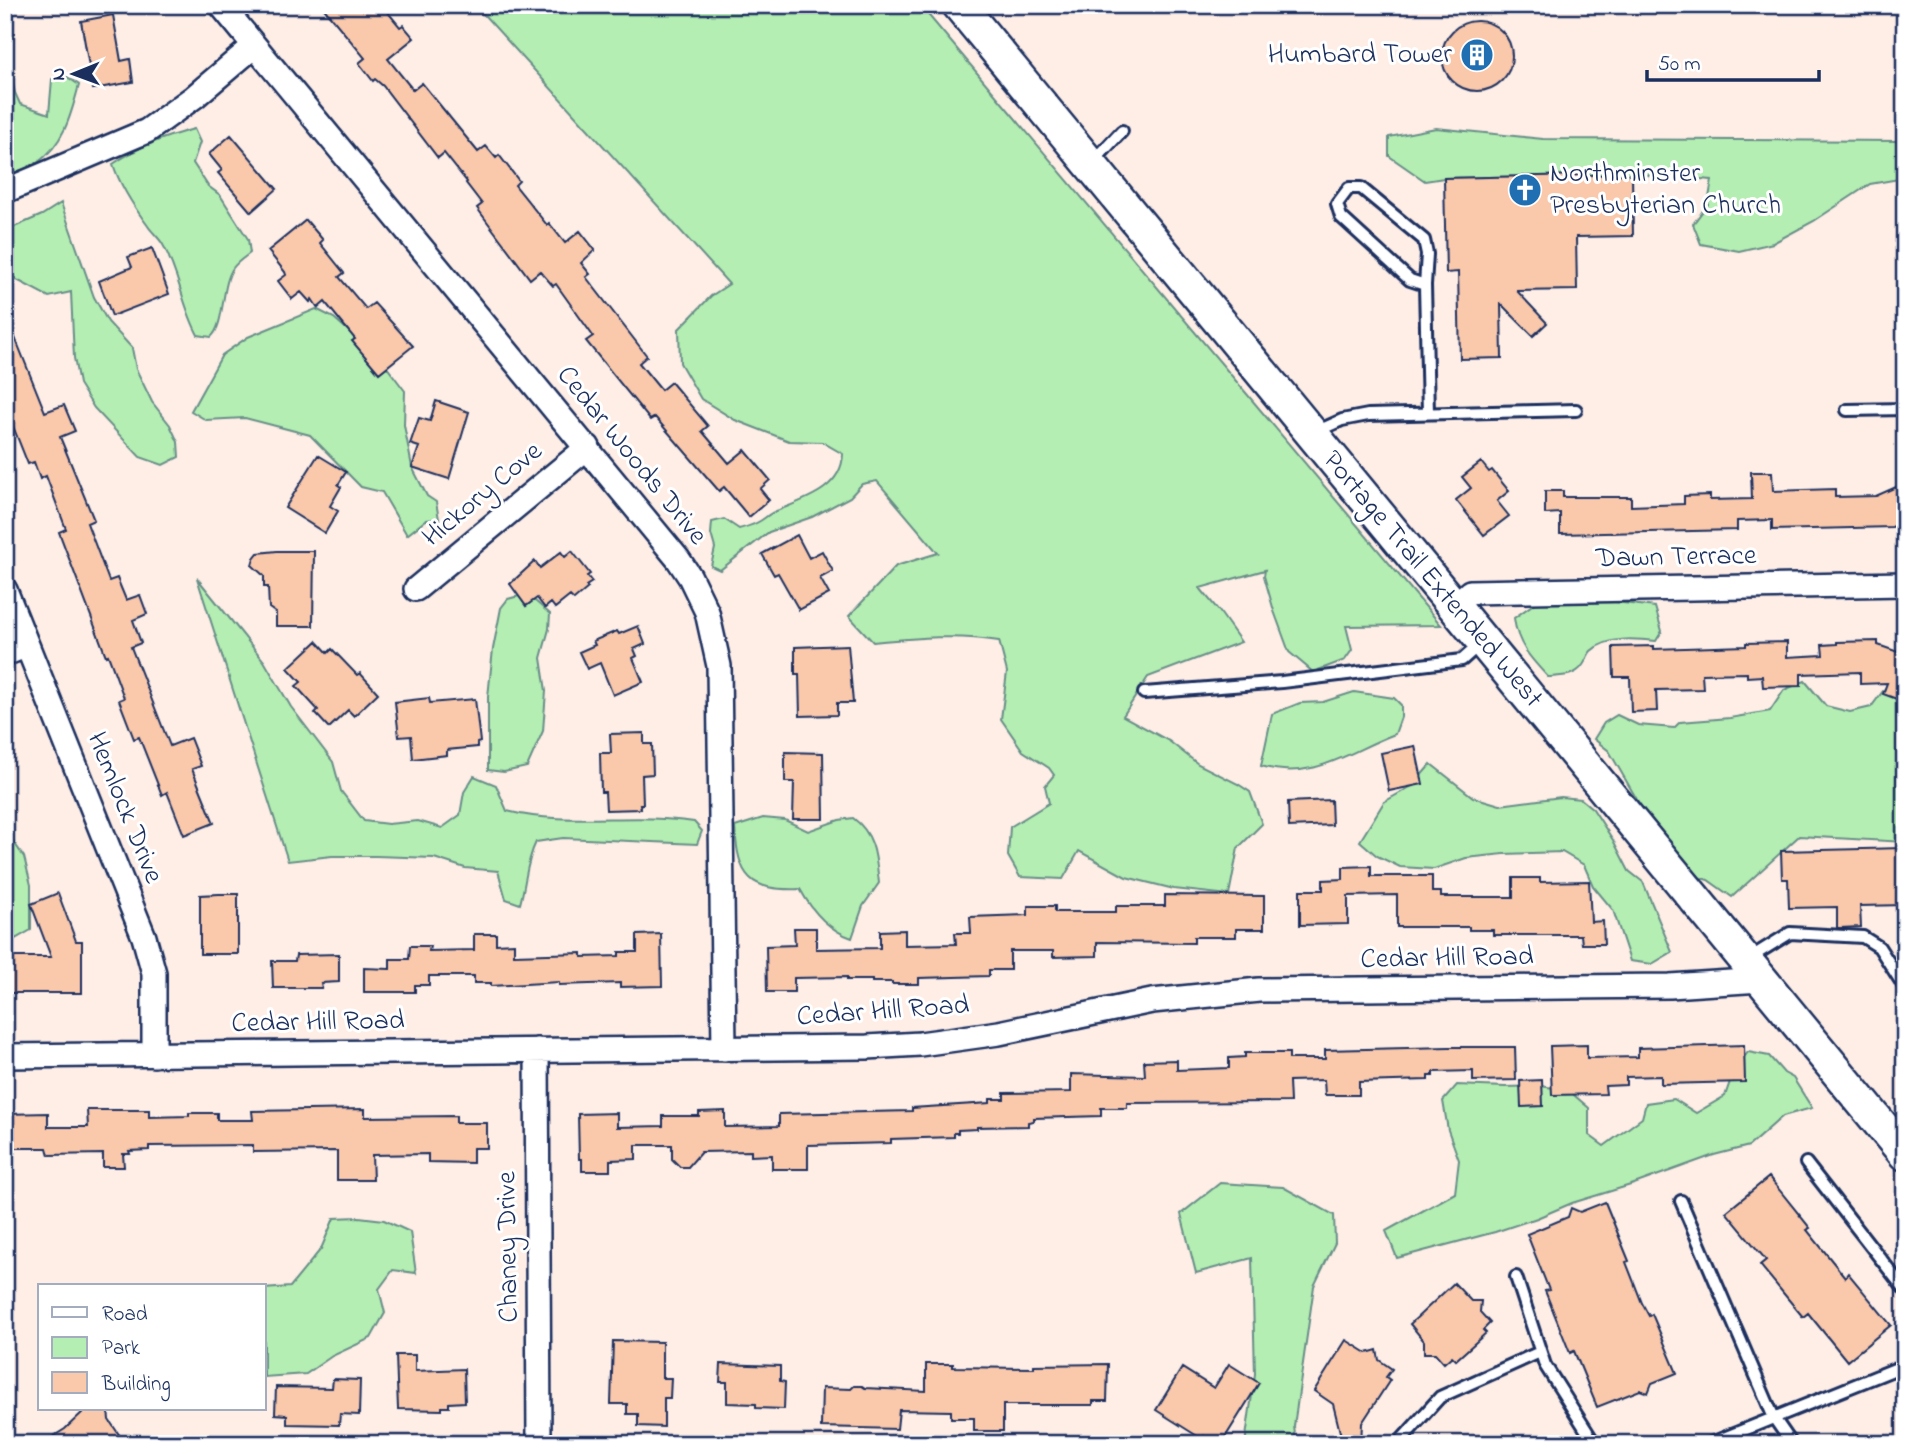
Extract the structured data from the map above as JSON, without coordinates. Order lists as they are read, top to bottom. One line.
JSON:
{"streets":{"main road":["Portage Trail Extended West"],"street":["Cedar Woods Drive","Hickory Cove","Dawn Terrace","Hemlock Drive","Cedar Hill Road","Chaney Drive"]},"crossings":[["Cedar Woods Drive","Hickory Cove"],["Cedar Woods Drive","Cedar Hill Road"],["Dawn Terrace","Portage Trail Extended West"],["Portage Trail Extended West","Cedar Hill Road"],["Hemlock Drive","Cedar Hill Road"],["Cedar Hill Road","Chaney Drive"]],"places":{"building":["Humbard Tower"],"church":["Northminster Presbyterian Church"]},"legend":["Road","Park","Building"],"scale_bar":"50 m","north":"left"}
